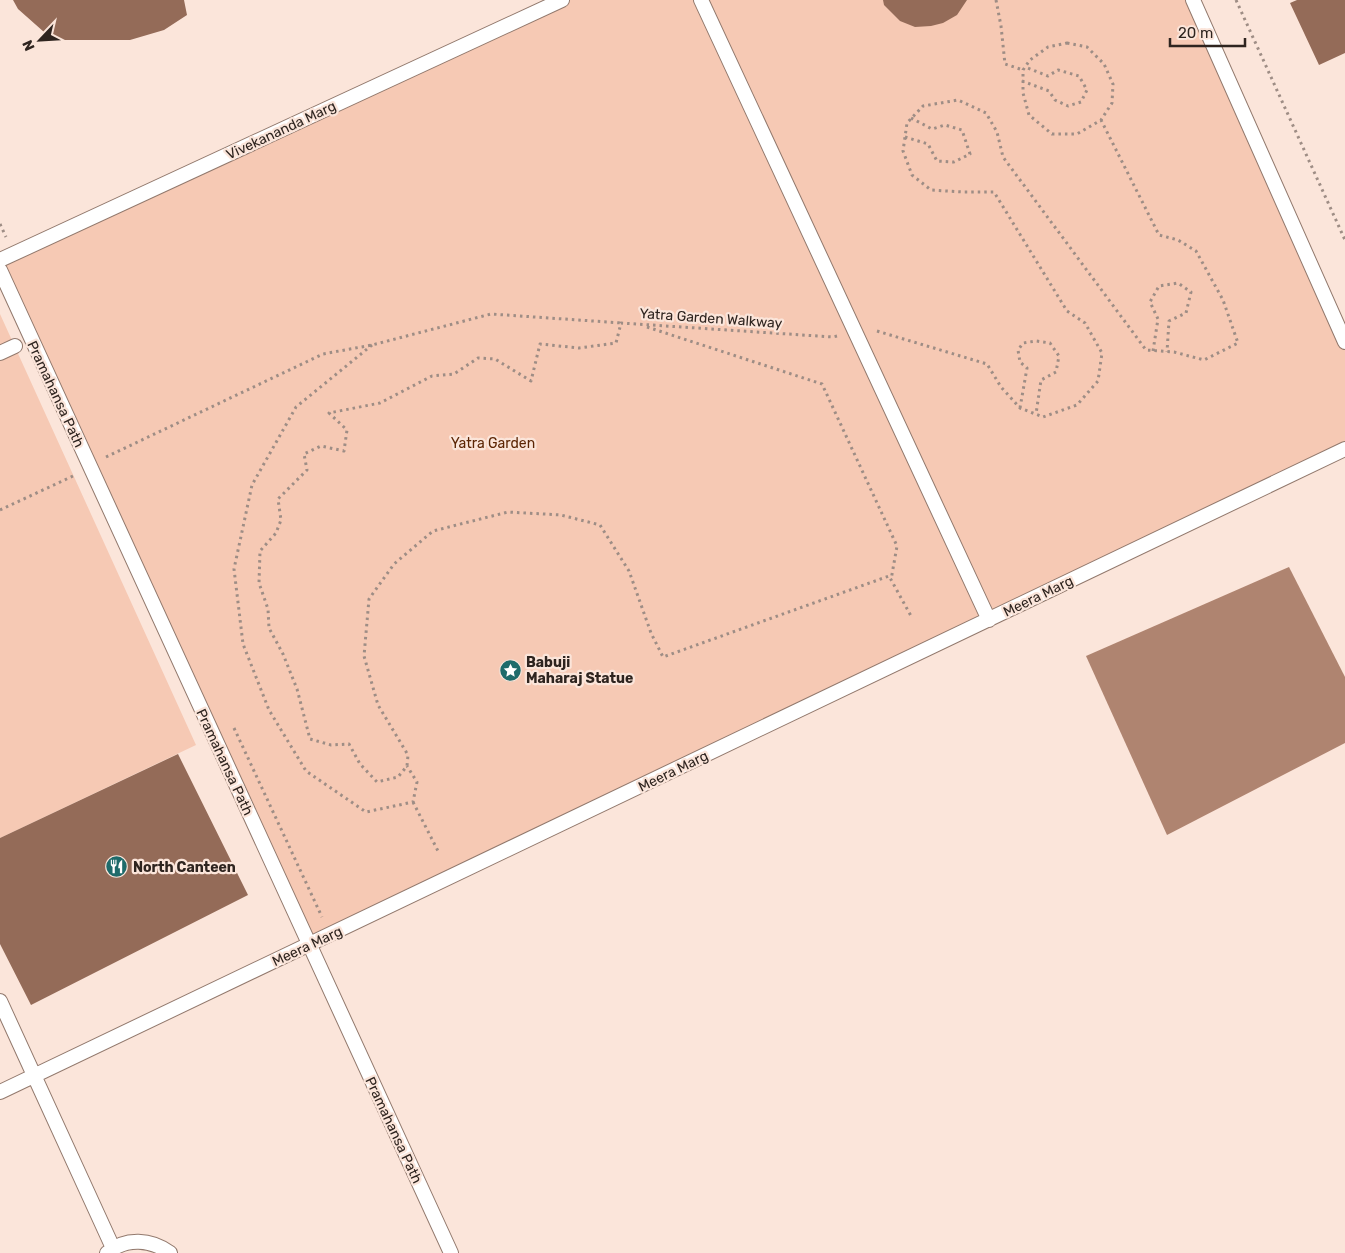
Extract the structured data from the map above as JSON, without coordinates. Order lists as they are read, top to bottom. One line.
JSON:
{"streets":{"lane":["Vivekananda Marg","Pramahansa Path","Meera Marg"],"path":["Yatra Garden Walkway"]},"crossings":[["Pramahansa Path","Meera Marg"]],"parks":["Yatra Garden"],"places":{"place":["Babuji Maharaj Statue"],"restaurant":["North Canteen"]},"scale_bar":"20 m","north":"bottom left"}
